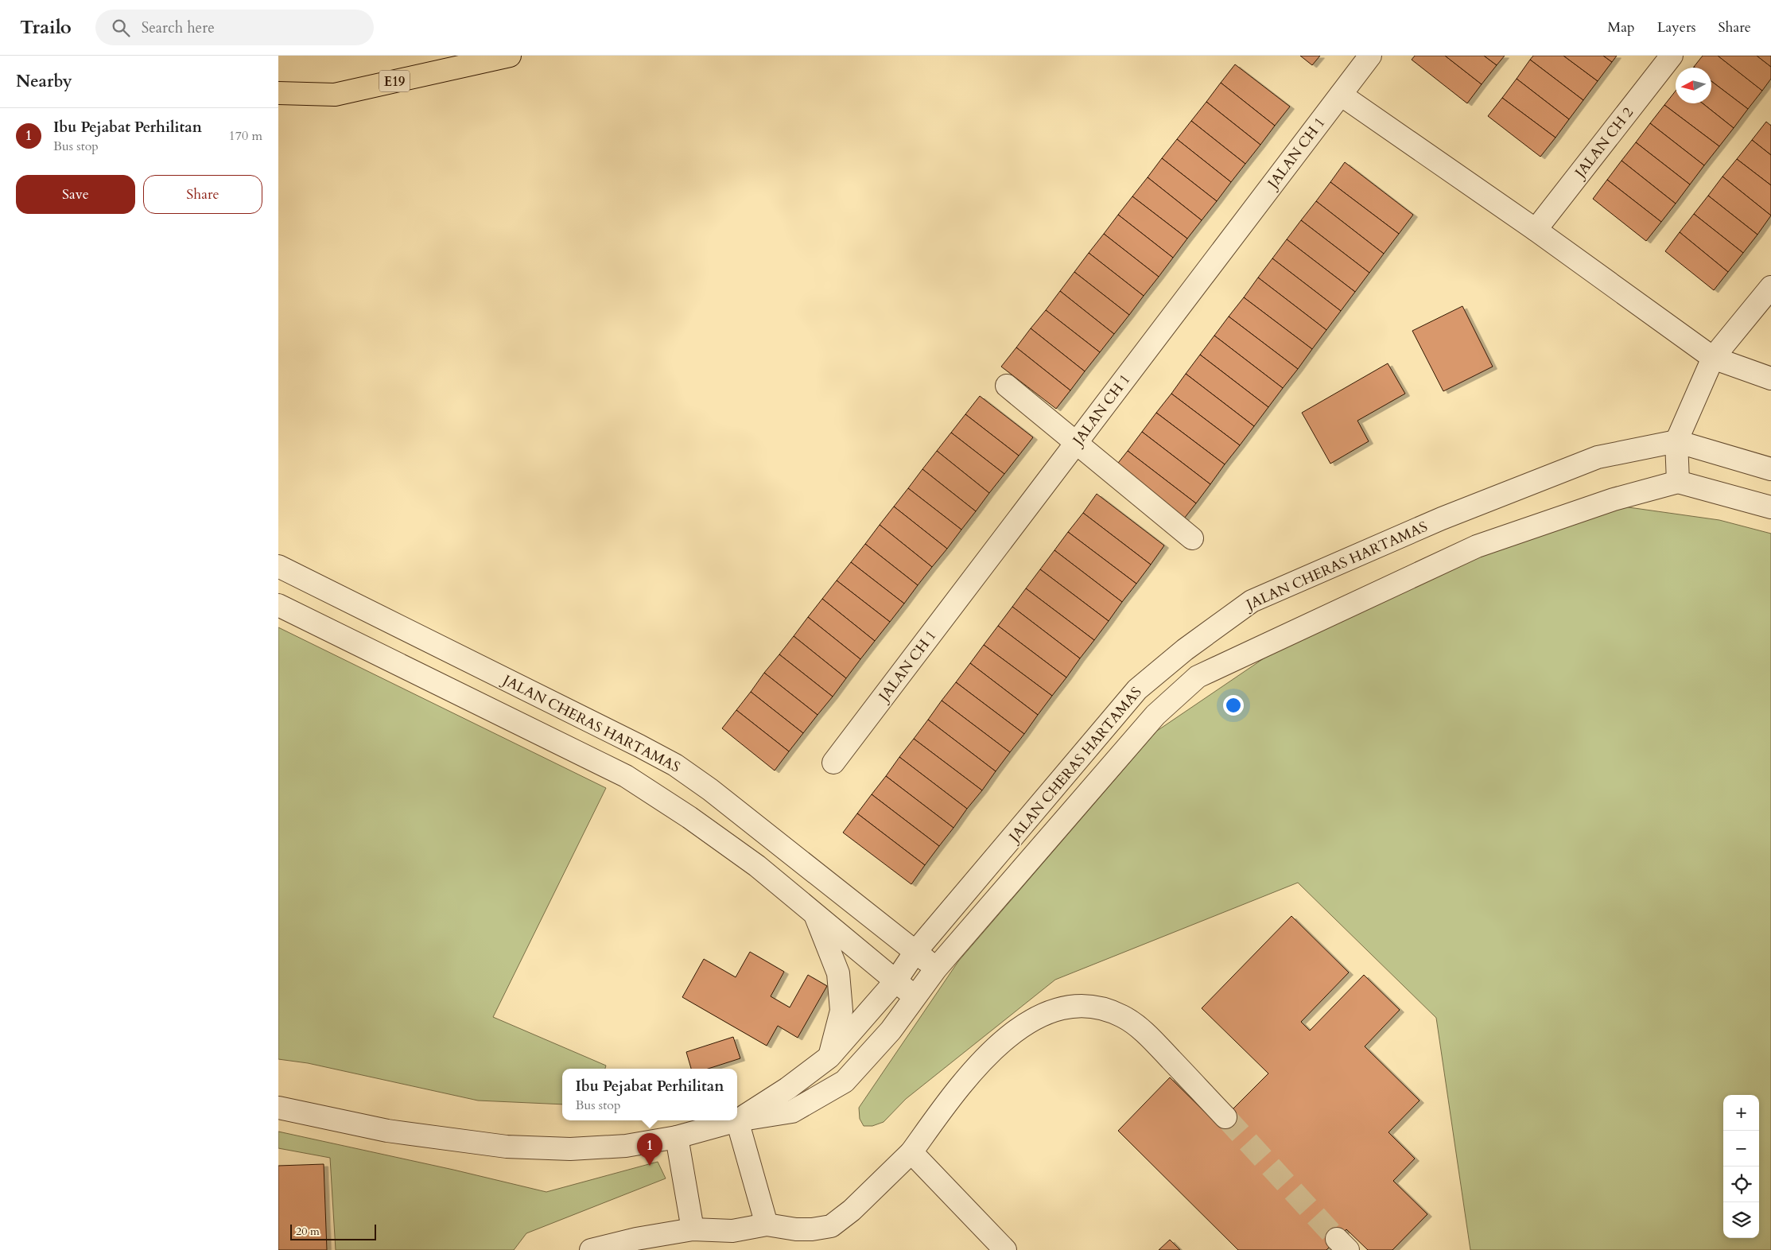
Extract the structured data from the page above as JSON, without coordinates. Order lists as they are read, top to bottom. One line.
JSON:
{"streets":{"highway":["E19"],"street":["JALAN CH 2","JALAN CH 1","JALAN CHERAS HARTAMAS"]},"scale_bar":"20 m","north":"left","page":{"header":"Trailo","search":"Search here","nav":["Map","Layers","Share"],"heading":"Nearby","list":[{"mark":"1","name":"Ibu Pejabat Perhilitan","note":"Bus stop","value":"170 m"}],"buttons":["Save","Share"],"popup":["Ibu Pejabat Perhilitan","Bus stop"],"map_buttons":["+","−"],"pins":"1","scale":"20 m"}}
